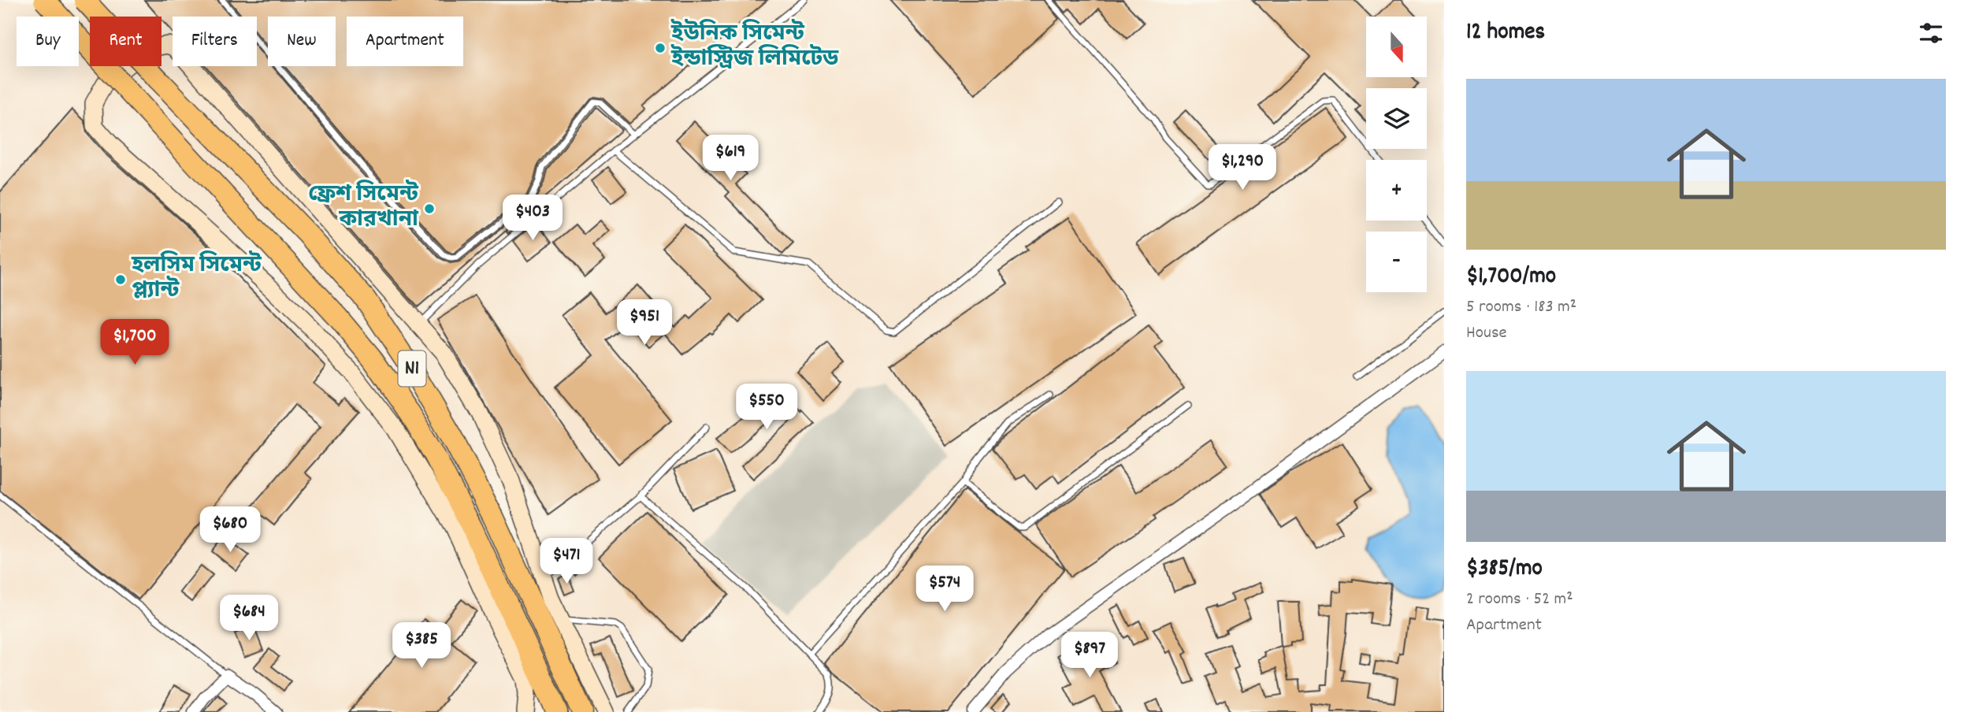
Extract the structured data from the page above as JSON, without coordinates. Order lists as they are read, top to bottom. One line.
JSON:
{"streets":{"highway":["N1"]},"places":["ইউনিক সিমেন্ট ইন্ডাস্ট্রিজ লিমিটেড","ফ্রেশ সিমেন্ট কারখানা","হলসিম সিমেন্ট প্ল্যান্ট"],"north":"bottom","page":{"heading":"12 homes","map_buttons":["+","−"],"chip":["Buy","Rent","Filters","New","Apartment"],"list":[{"name":"$1,700/mo","note":"5 rooms · 183 m² · House"},{"name":"$385/mo","note":"2 rooms · 52 m² · Apartment"}],"price":["$619","$1,290","$403","$951","$1,700","$550","$680","$471","$574","$684","$385","$897"]}}
